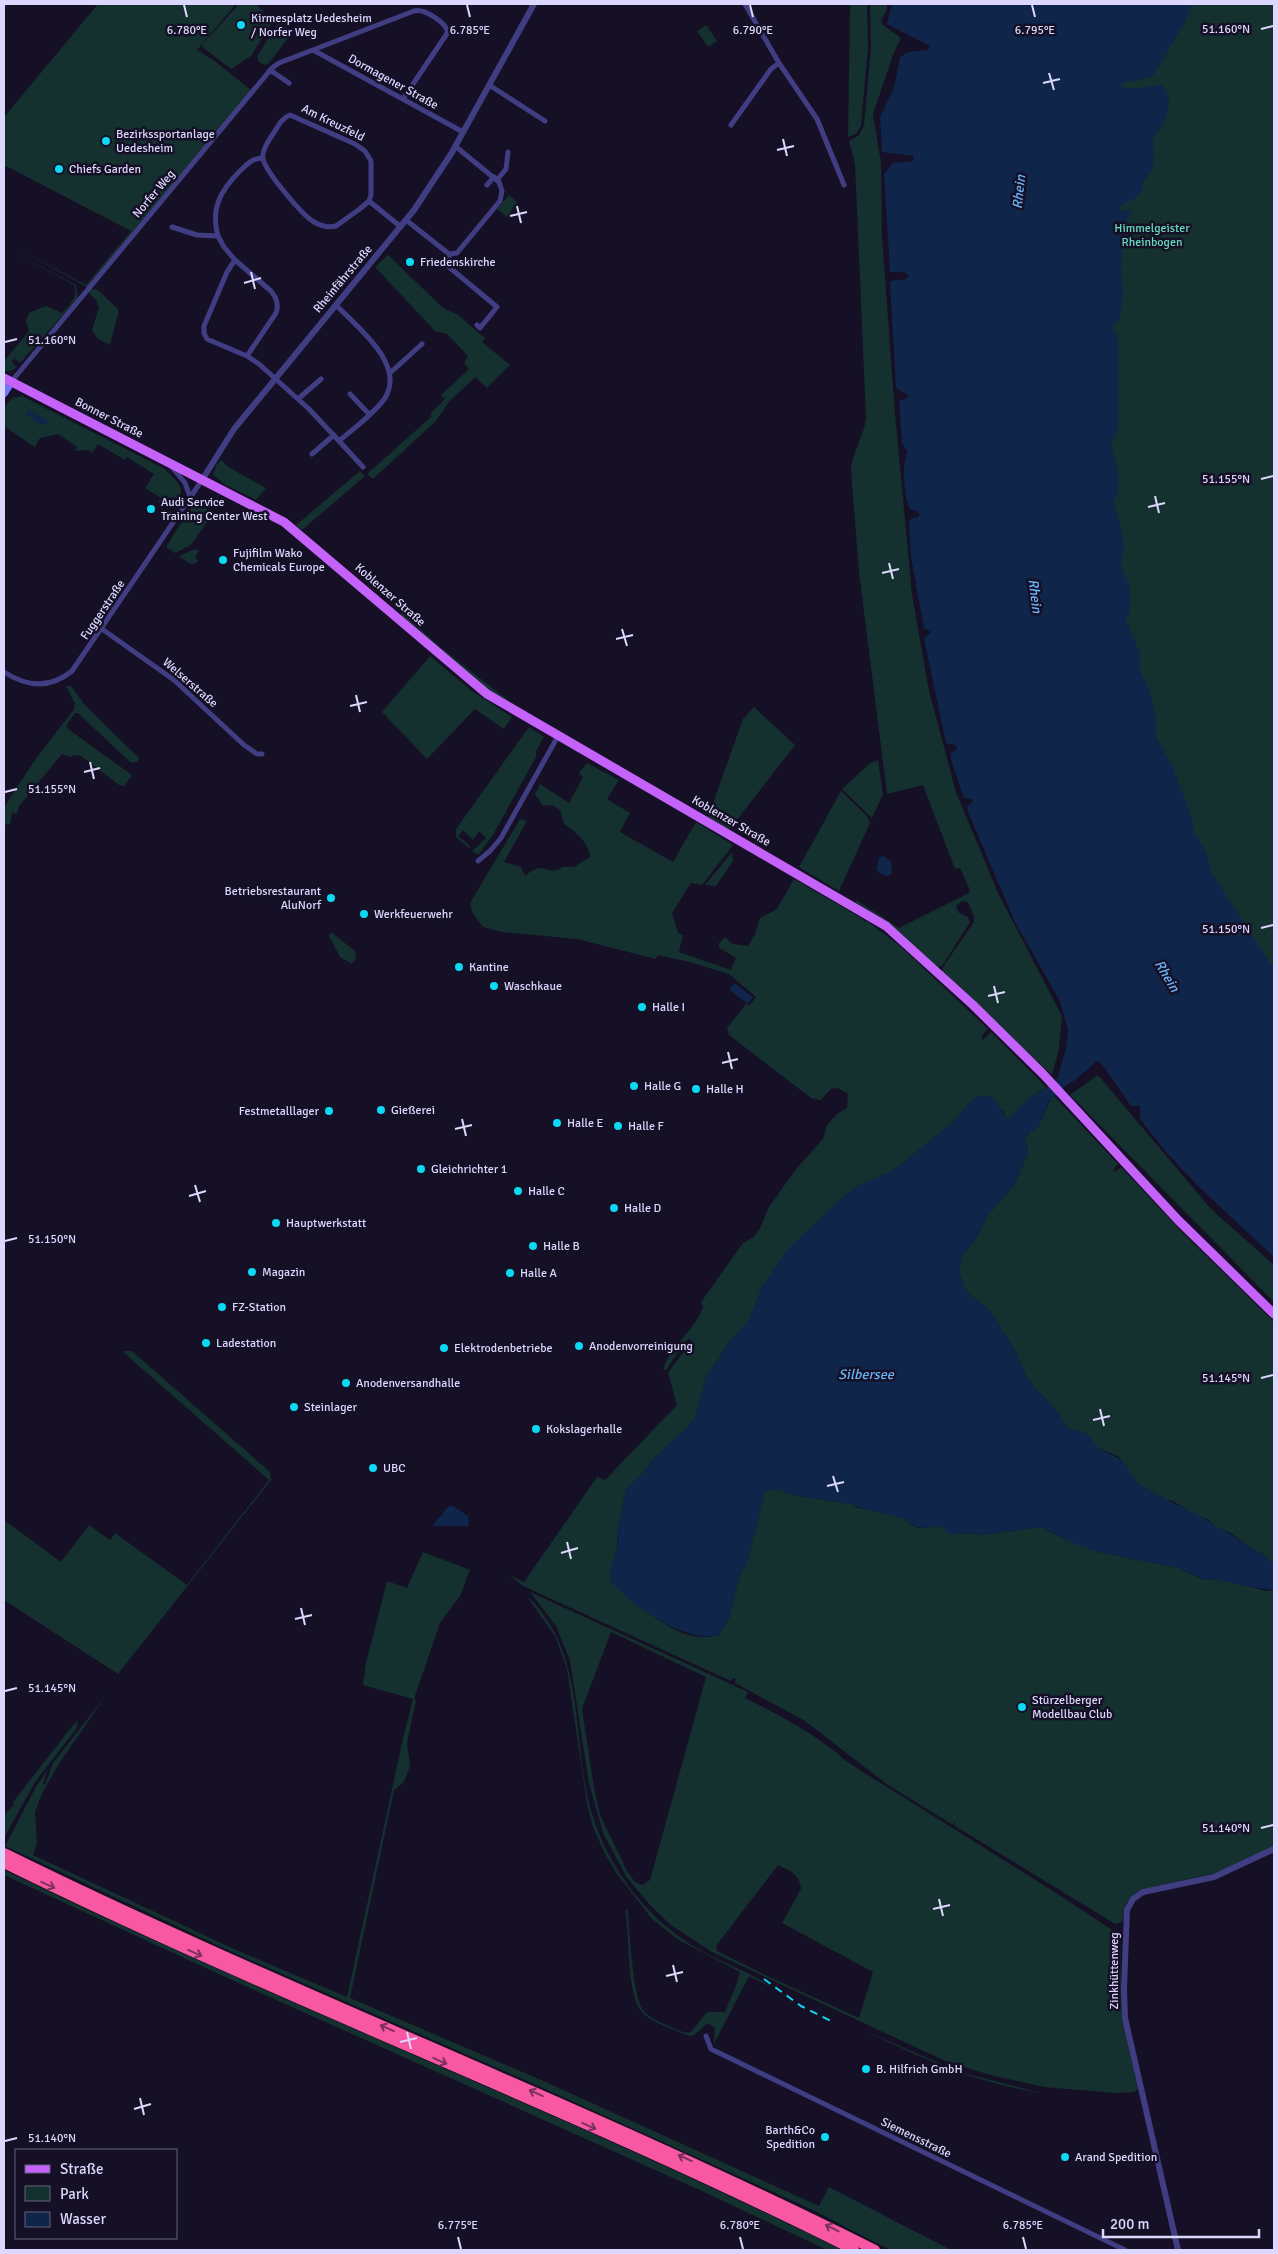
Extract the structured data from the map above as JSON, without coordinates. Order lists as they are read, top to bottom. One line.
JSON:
{"streets":{"main road":["Bonner Straße","Koblenzer Straße"],"street":["Dormagener Straße","Am Kreuzfeld","Norfer Weg","Rheinfährstraße","Fuggerstraße","Welserstraße","Zinkhüttenweg","Siemensstraße"]},"crossings":[["Dormagener Straße","Norfer Weg"],["Dormagener Straße","Rheinfährstraße"],["Norfer Weg","Bonner Straße"],["Rheinfährstraße","Bonner Straße"],["Rheinfährstraße","Koblenzer Straße"],["Rheinfährstraße","Fuggerstraße"],["Bonner Straße","Koblenzer Straße"],["Bonner Straße","Fuggerstraße"],["Koblenzer Straße","Fuggerstraße"],["Fuggerstraße","Welserstraße"]],"water":["Rhein","Silbersee"],"parks":["Himmelgeister Rheinbogen"],"places":["Kirmesplatz Uedesheim / Norfer Weg","Bezirkssportanlage Uedesheim","Chiefs Garden","Friedenskirche","Audi Service Training Center West","Fujifilm Wako Chemicals Europe","Betriebsrestaurant AluNorf","Werkfeuerwehr","Kantine","Waschkaue","Halle I","Halle G","Halle H","Gießerei","Festmetalllager","Halle E","Halle F","Gleichrichter 1","Halle C","Halle D","Hauptwerkstatt","Halle B","Magazin","Halle A","FZ-Station","Ladestation","Anodenvorreinigung","Elektrodenbetriebe","Anodenversandhalle","Steinlager","Kokslagerhalle","UBC","Stürzelberger Modellbau Club","B. Hilfrich GmbH","Barth&Co Spedition","Arand Spedition"],"legend":["Straße","Park","Wasser"],"scale_bar":"200 m","coordinates":["51.160°N","6.790°E","6.795°E","6.780°E","6.785°E","51.155°N","51.150°N","51.145°N","51.140°N","6.775°E"]}
